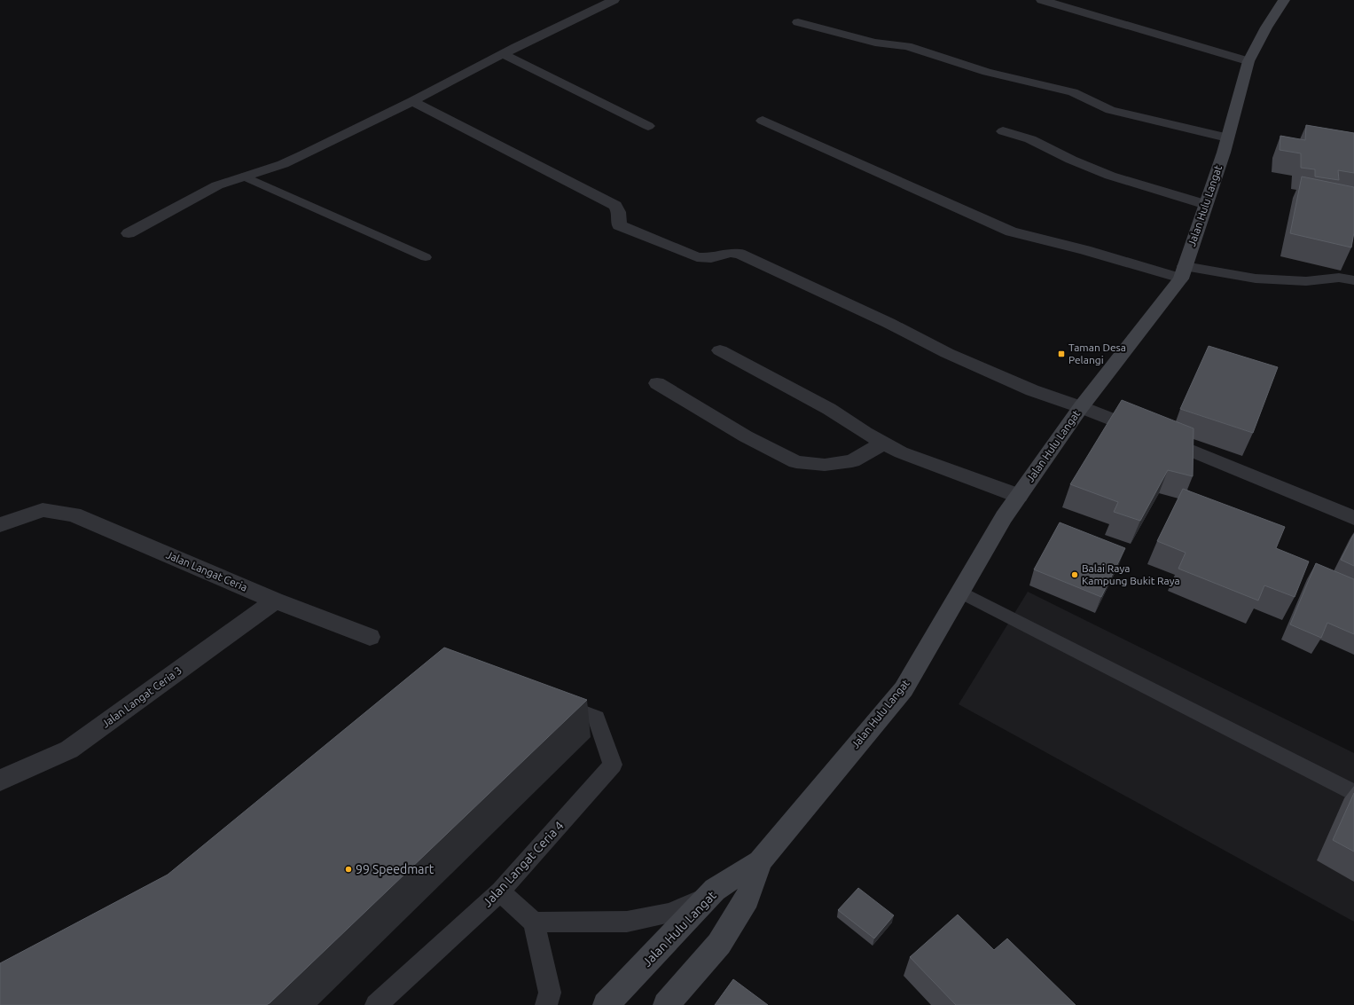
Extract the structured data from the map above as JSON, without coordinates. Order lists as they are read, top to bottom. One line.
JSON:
{"streets":{"main road":["Jalan Hulu Langat"],"street":["Jalan Langat Ceria","Jalan Langat Ceria 3"],"lane":["Jalan Langat Ceria 4"]},"crossings":[["Jalan Langat Ceria","Jalan Langat Ceria 3"]],"places":{"transit":["Taman Desa Pelangi"],"other":["Balai Raya Kampung Bukit Raya","99 Speedmart"]}}
